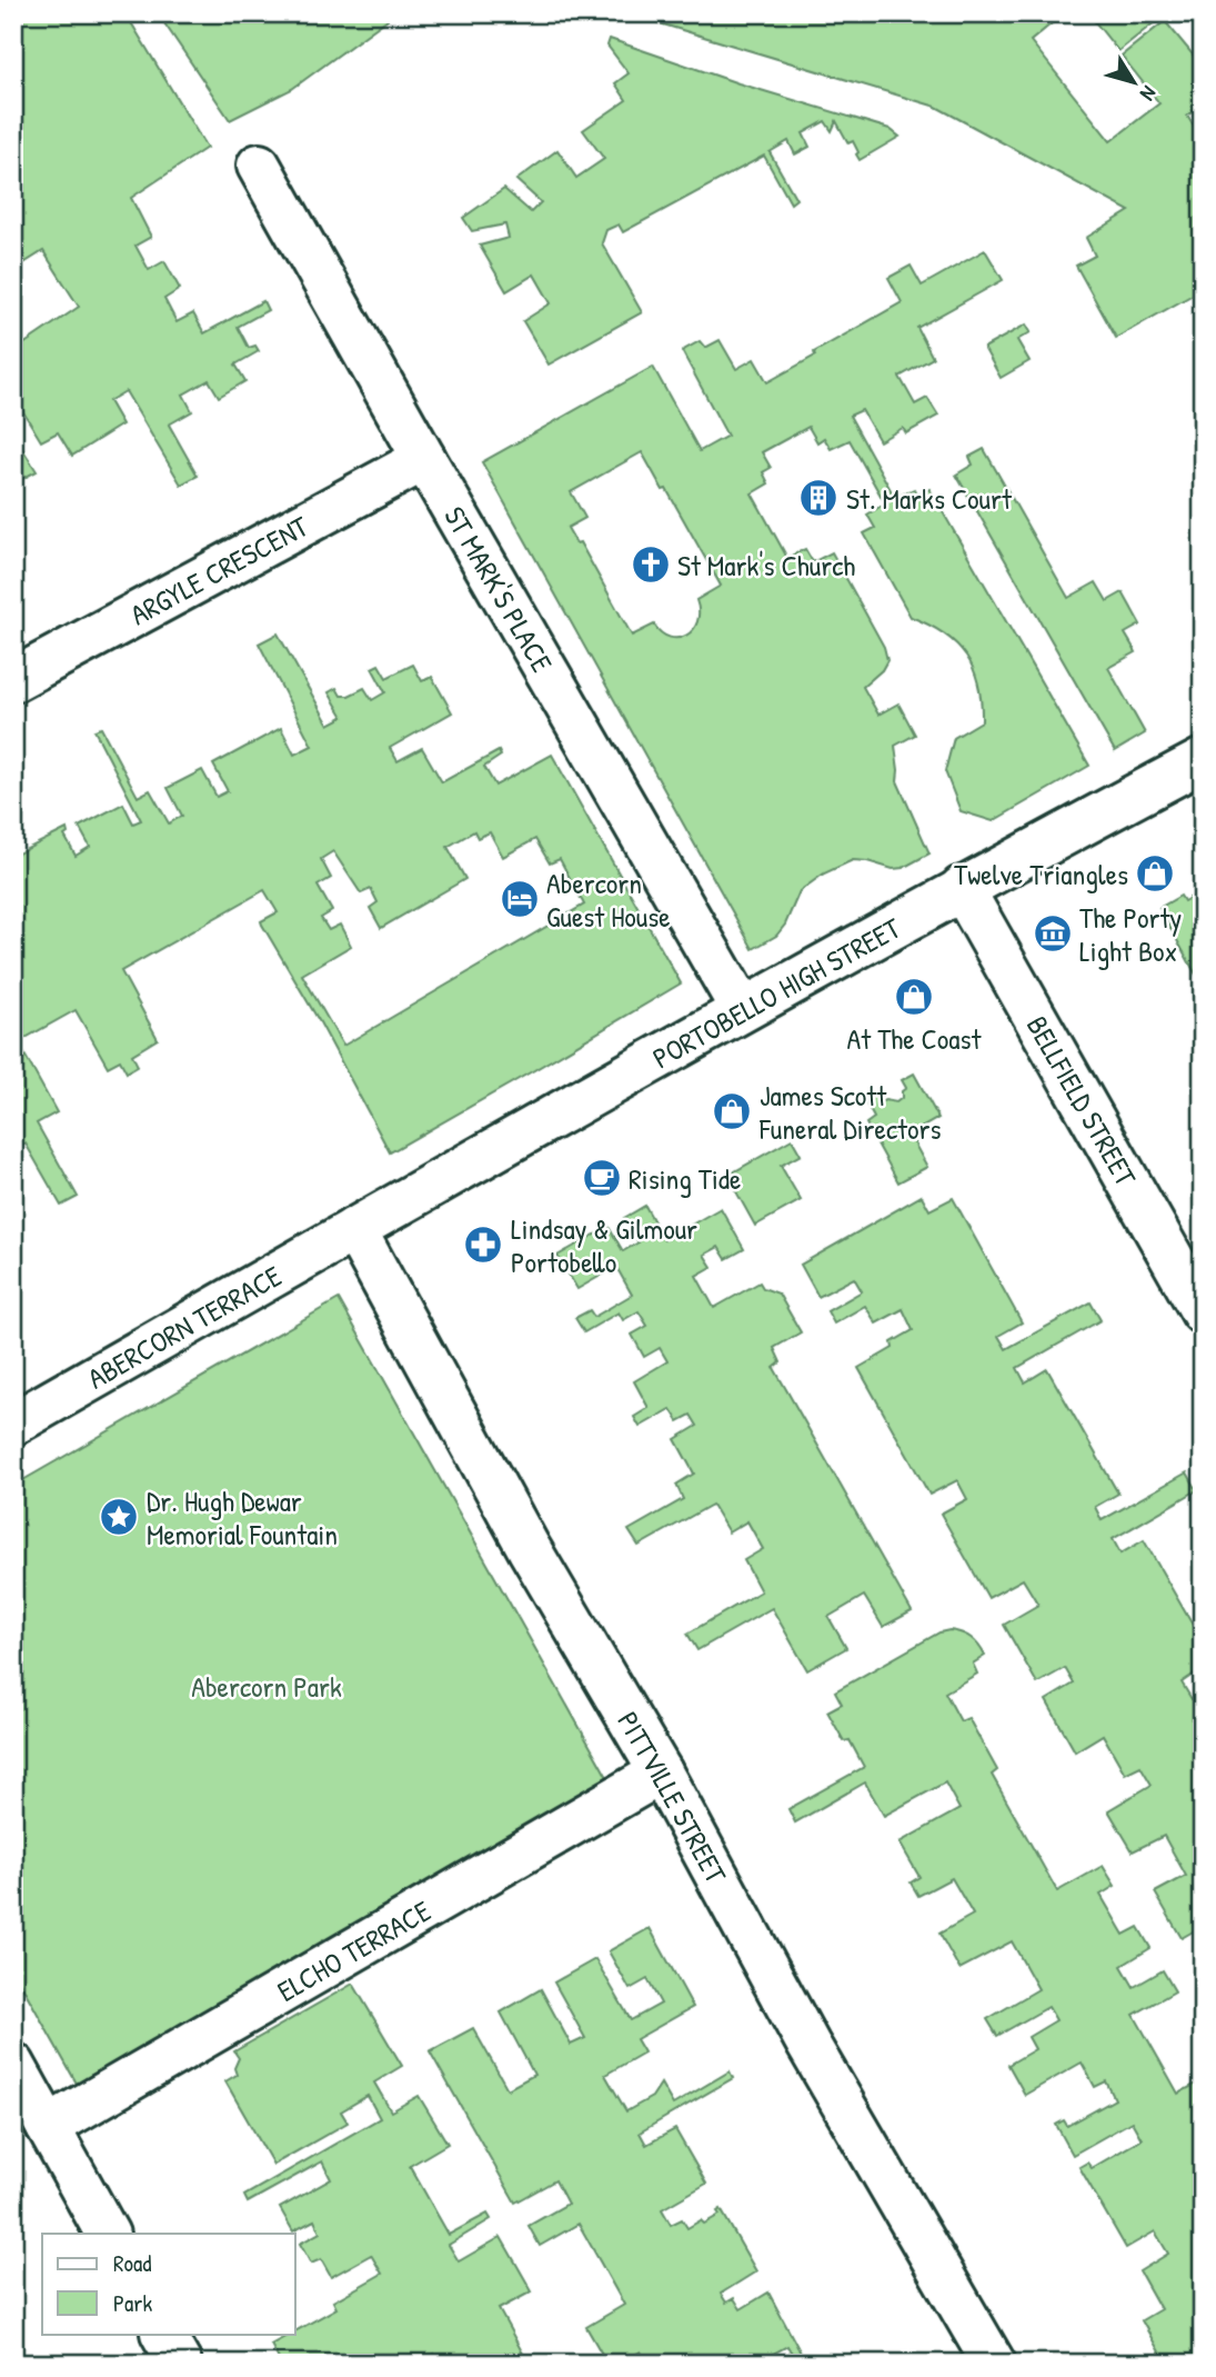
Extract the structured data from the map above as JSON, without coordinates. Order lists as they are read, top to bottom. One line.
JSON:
{"streets":{"street":["ARGYLE CRESCENT","ST MARK'S PLACE","PORTOBELLO HIGH STREET","BELLFIELD STREET","ABERCORN TERRACE","PITTVILLE STREET","ELCHO TERRACE"]},"crossings":[["ARGYLE CRESCENT","ST MARK'S PLACE"],["ST MARK'S PLACE","PORTOBELLO HIGH STREET"],["PORTOBELLO HIGH STREET","BELLFIELD STREET"],["PORTOBELLO HIGH STREET","ABERCORN TERRACE"],["PORTOBELLO HIGH STREET","PITTVILLE STREET"],["ABERCORN TERRACE","PITTVILLE STREET"],["PITTVILLE STREET","ELCHO TERRACE"]],"parks":["Abercorn Park"],"places":{"building":["St. Marks Court"],"church":["St Mark's Church"],"shop":["Twelve Triangles","At The Coast","James Scott Funeral Directors"],"hotel":["Abercorn Guest House"],"museum":["The Porty Light Box"],"cafe":["Rising Tide"],"pharmacy":["Lindsay & Gilmour Portobello"],"place":["Dr. Hugh Dewar Memorial Fountain"]},"legend":["Road","Park"],"north":"bottom right"}
